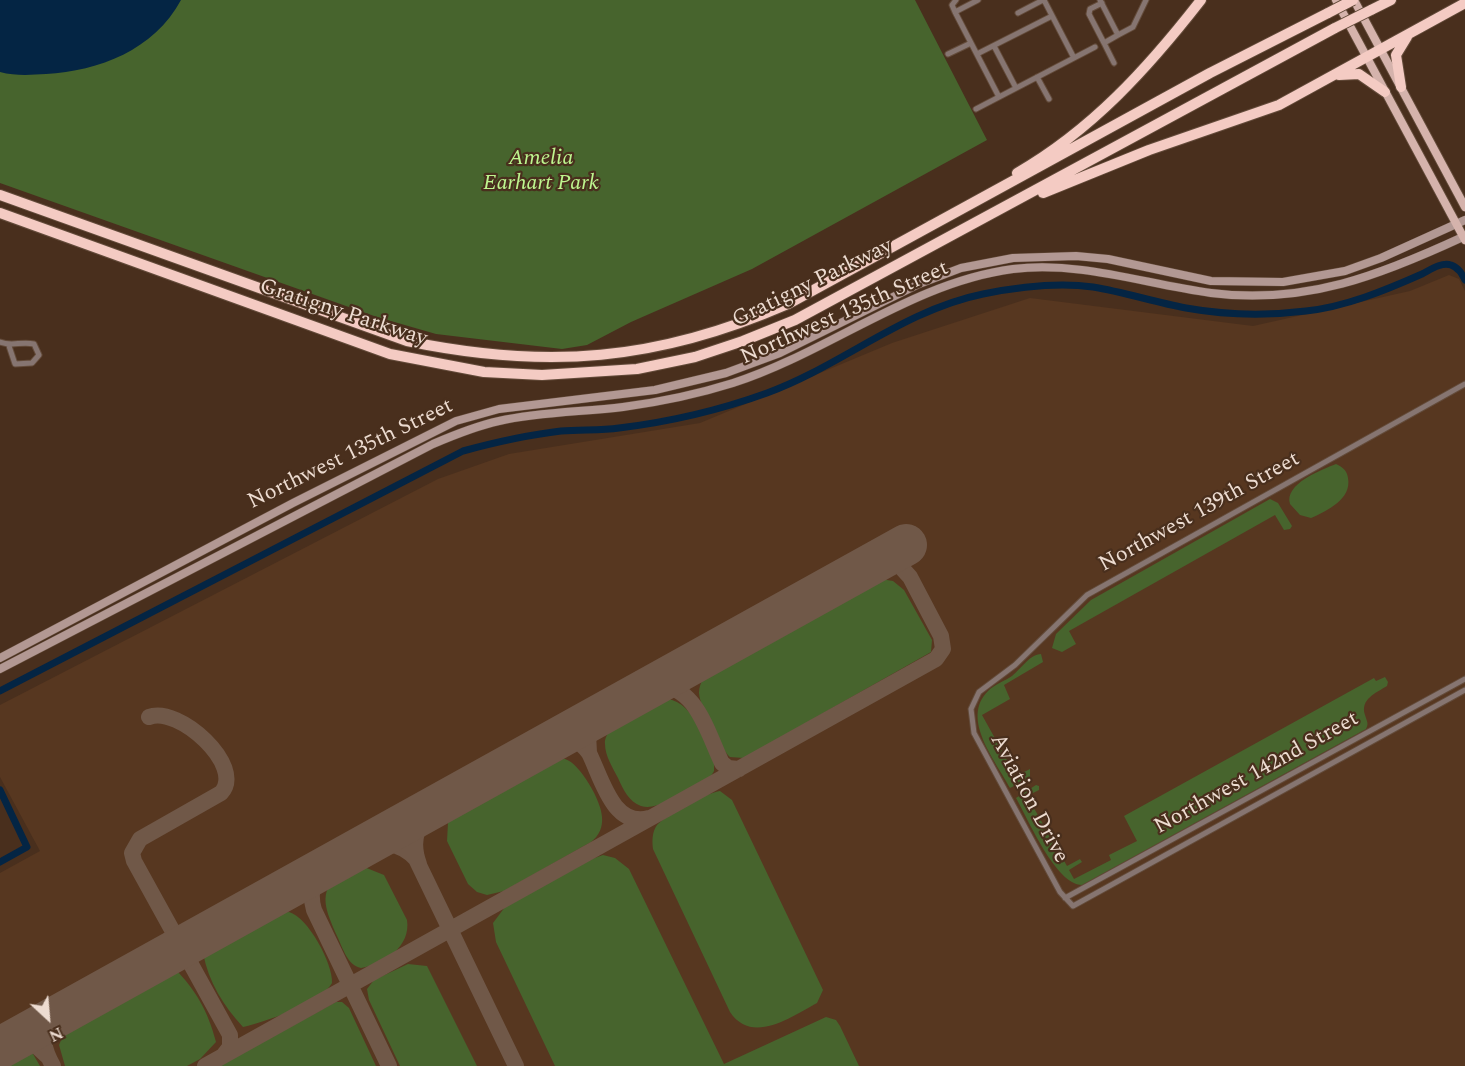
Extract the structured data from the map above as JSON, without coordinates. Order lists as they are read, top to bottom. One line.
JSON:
{"streets":{"highway":["Gratigny Parkway"],"main road":["Northwest 135th Street"],"street":["Northwest 139th Street","Northwest 142nd Street","Aviation Drive"]},"crossings":[["Northwest 139th Street","Aviation Drive"],["Northwest 142nd Street","Aviation Drive"]],"parks":["Amelia Earhart Park"],"north":"bottom right"}
